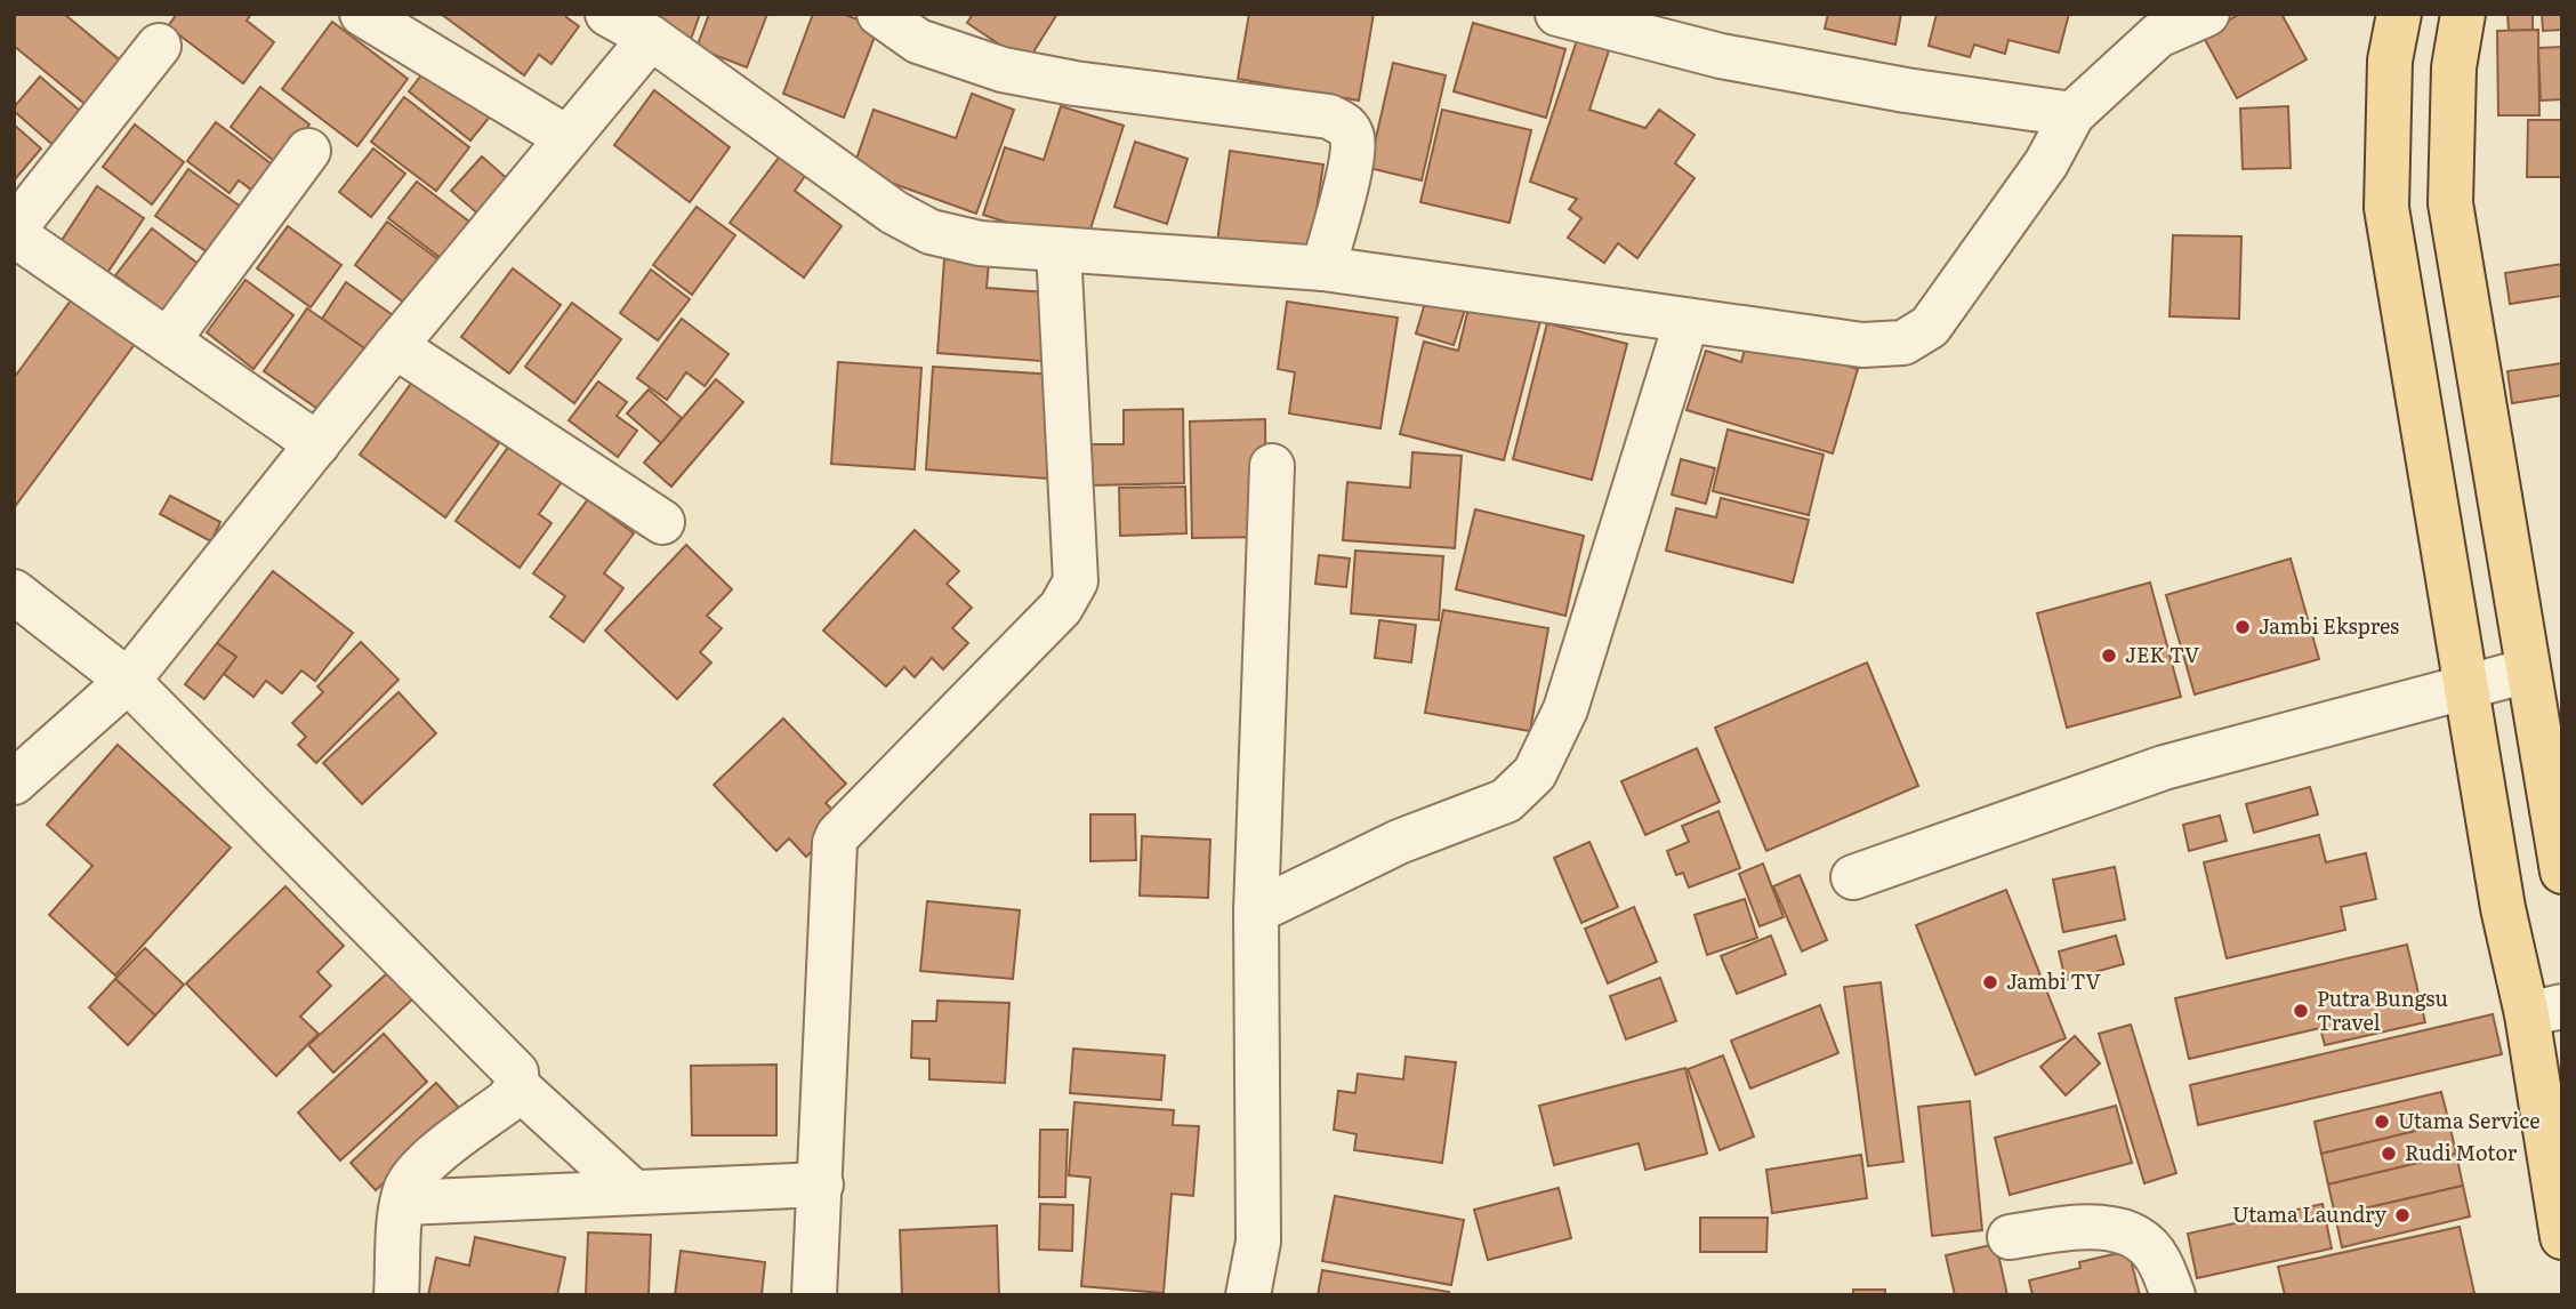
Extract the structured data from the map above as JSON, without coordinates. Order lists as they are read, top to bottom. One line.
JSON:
{"places":["Jambi Ekspres","JEK TV","Jambi TV","Putra Bungsu Travel","Utama Service","Rudi Motor","Utama Laundry"]}
